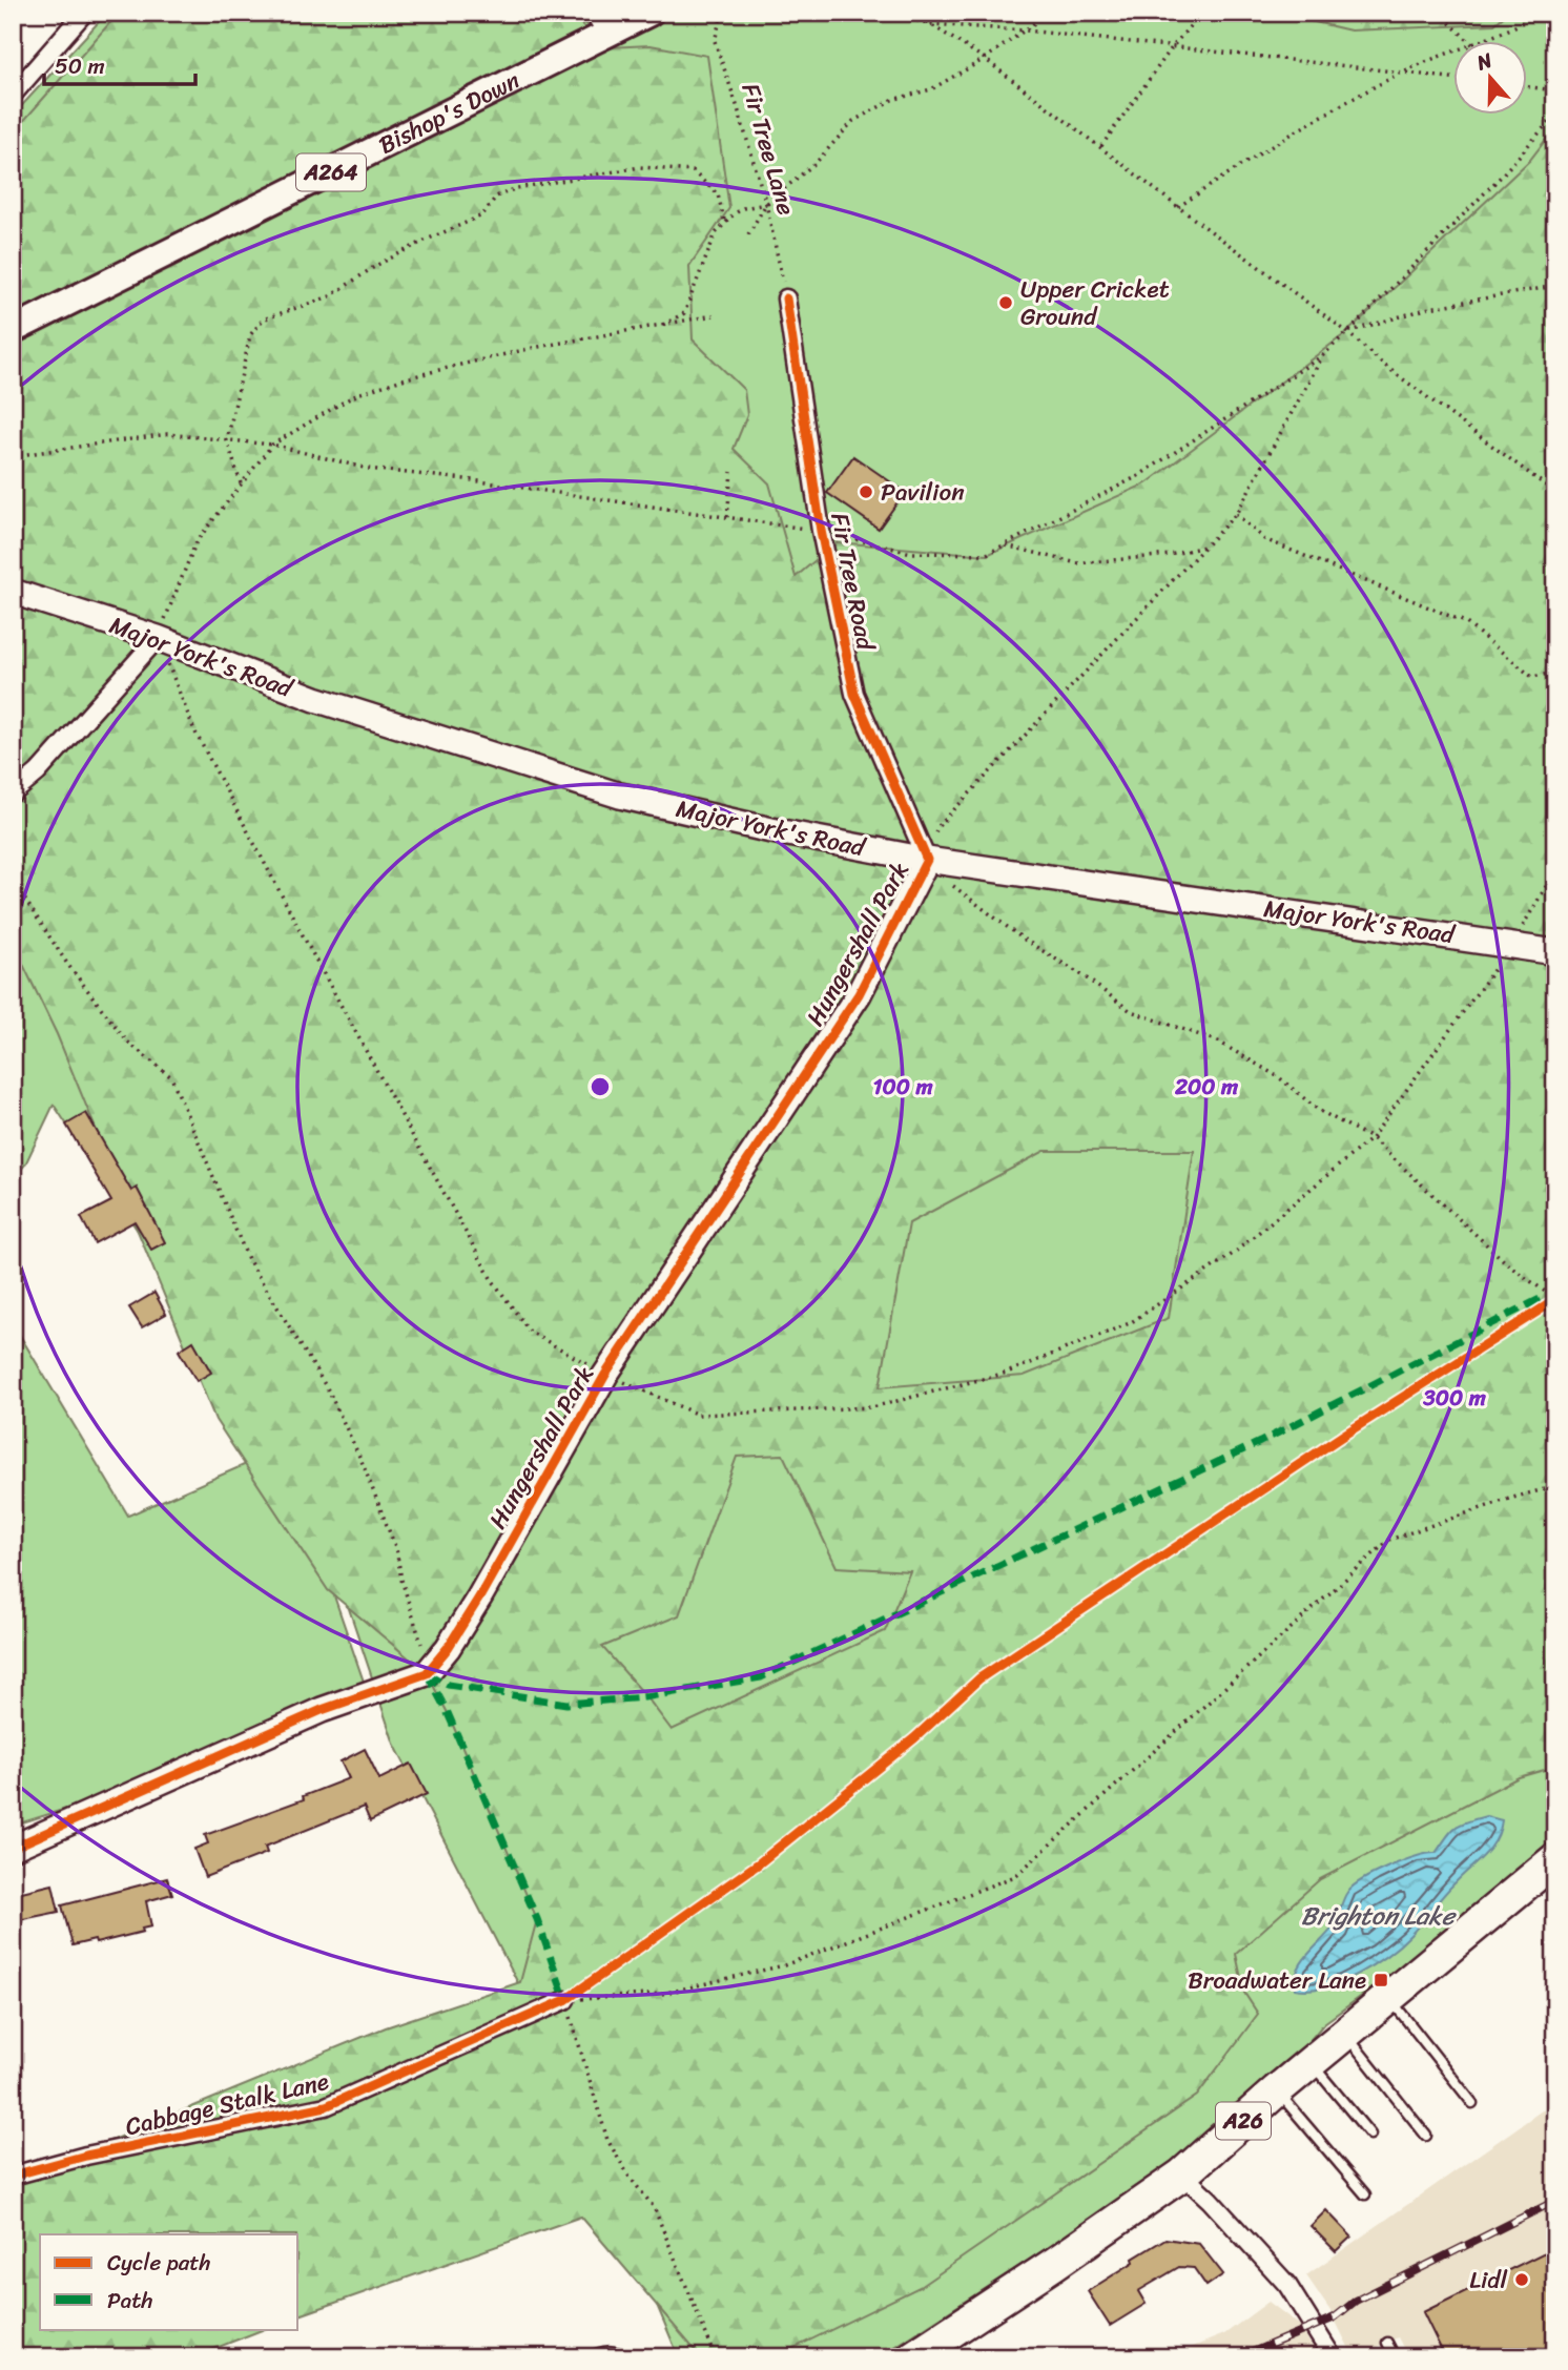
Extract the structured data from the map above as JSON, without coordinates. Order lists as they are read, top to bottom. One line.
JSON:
{"streets":{"highway":["A26"],"main road":["Bishop's Down","A264"],"street":["Fir Tree Road","Major York's Road","Hungershall Park","Cabbage Stalk Lane"],"path":["Fir Tree Lane"]},"crossings":[["Fir Tree Lane","Fir Tree Road"],["Fir Tree Road","Major York's Road"],["Fir Tree Road","Hungershall Park"],["Major York's Road","Hungershall Park"]],"water":["Brighton Lake"],"places":{"other":["Upper Cricket Ground","Pavilion","Lidl"],"transit":["Broadwater Lane"]},"legend":["Cycle path","Path"],"scale_bar":"50 m","north":"top","rings":["100 m","200 m","300 m"]}
